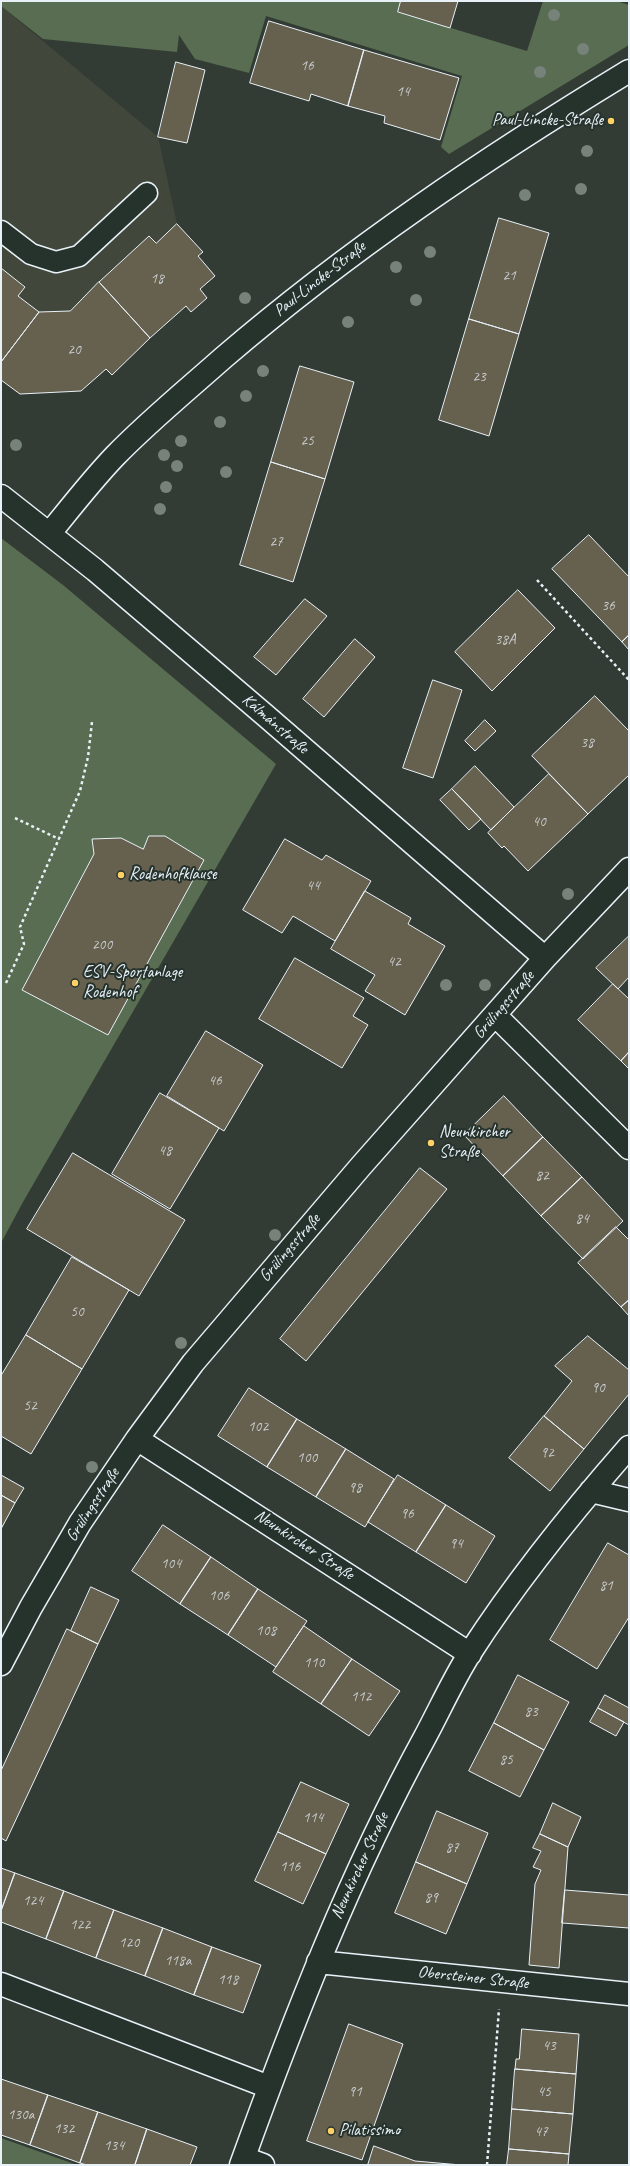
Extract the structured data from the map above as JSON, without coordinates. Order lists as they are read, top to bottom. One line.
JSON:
{"streets":{"street":["Paul-Lincke-Straße","Kálmánstraße","Grülingsstraße","Neunkircher Straße","Obersteiner Straße"]},"crossings":[["Paul-Lincke-Straße","Kálmánstraße"],["Kálmánstraße","Grülingsstraße"],["Grülingsstraße","Neunkircher Straße"],["Neunkircher Straße","Obersteiner Straße"]],"places":["Paul-Lincke-Straße","Rodenhofklause","ESV-Sportanlage Rodenhof","Neunkircher Straße","Pilatissimo"],"house_numbers":["16","14","21","18","20","23","25","27","36","38A","38","40","44","200","42","46","48","82","84","50","90","52","102","92","100","98","96","94","104","81","106","108","110","112","83","85","114","87","116","89","124","122","120","118a","118","43","91","45","130a","132","47","134"]}
